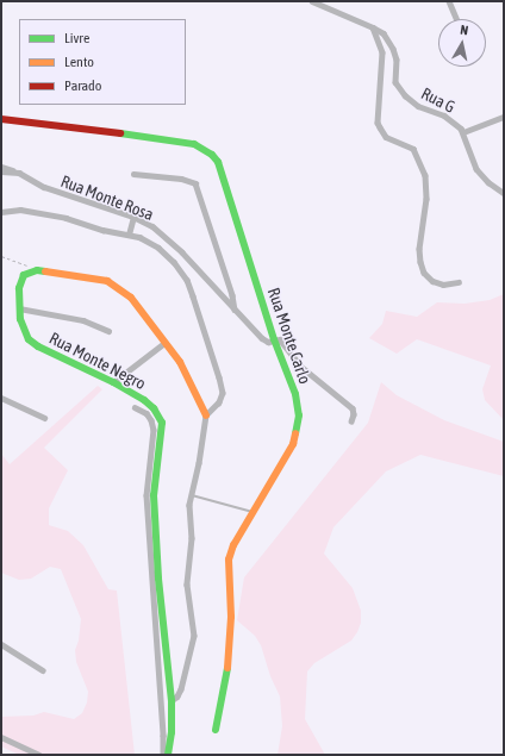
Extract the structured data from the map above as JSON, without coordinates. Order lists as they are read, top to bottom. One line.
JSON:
{"streets":{"street":["Rua G","Rua Monte Rosa","Rua Monte Carlo","Rua Monte Negro"]},"crossings":[["Rua Monte Rosa","Rua Monte Carlo"]],"legend":["Livre","Lento","Parado"],"north":"top"}
